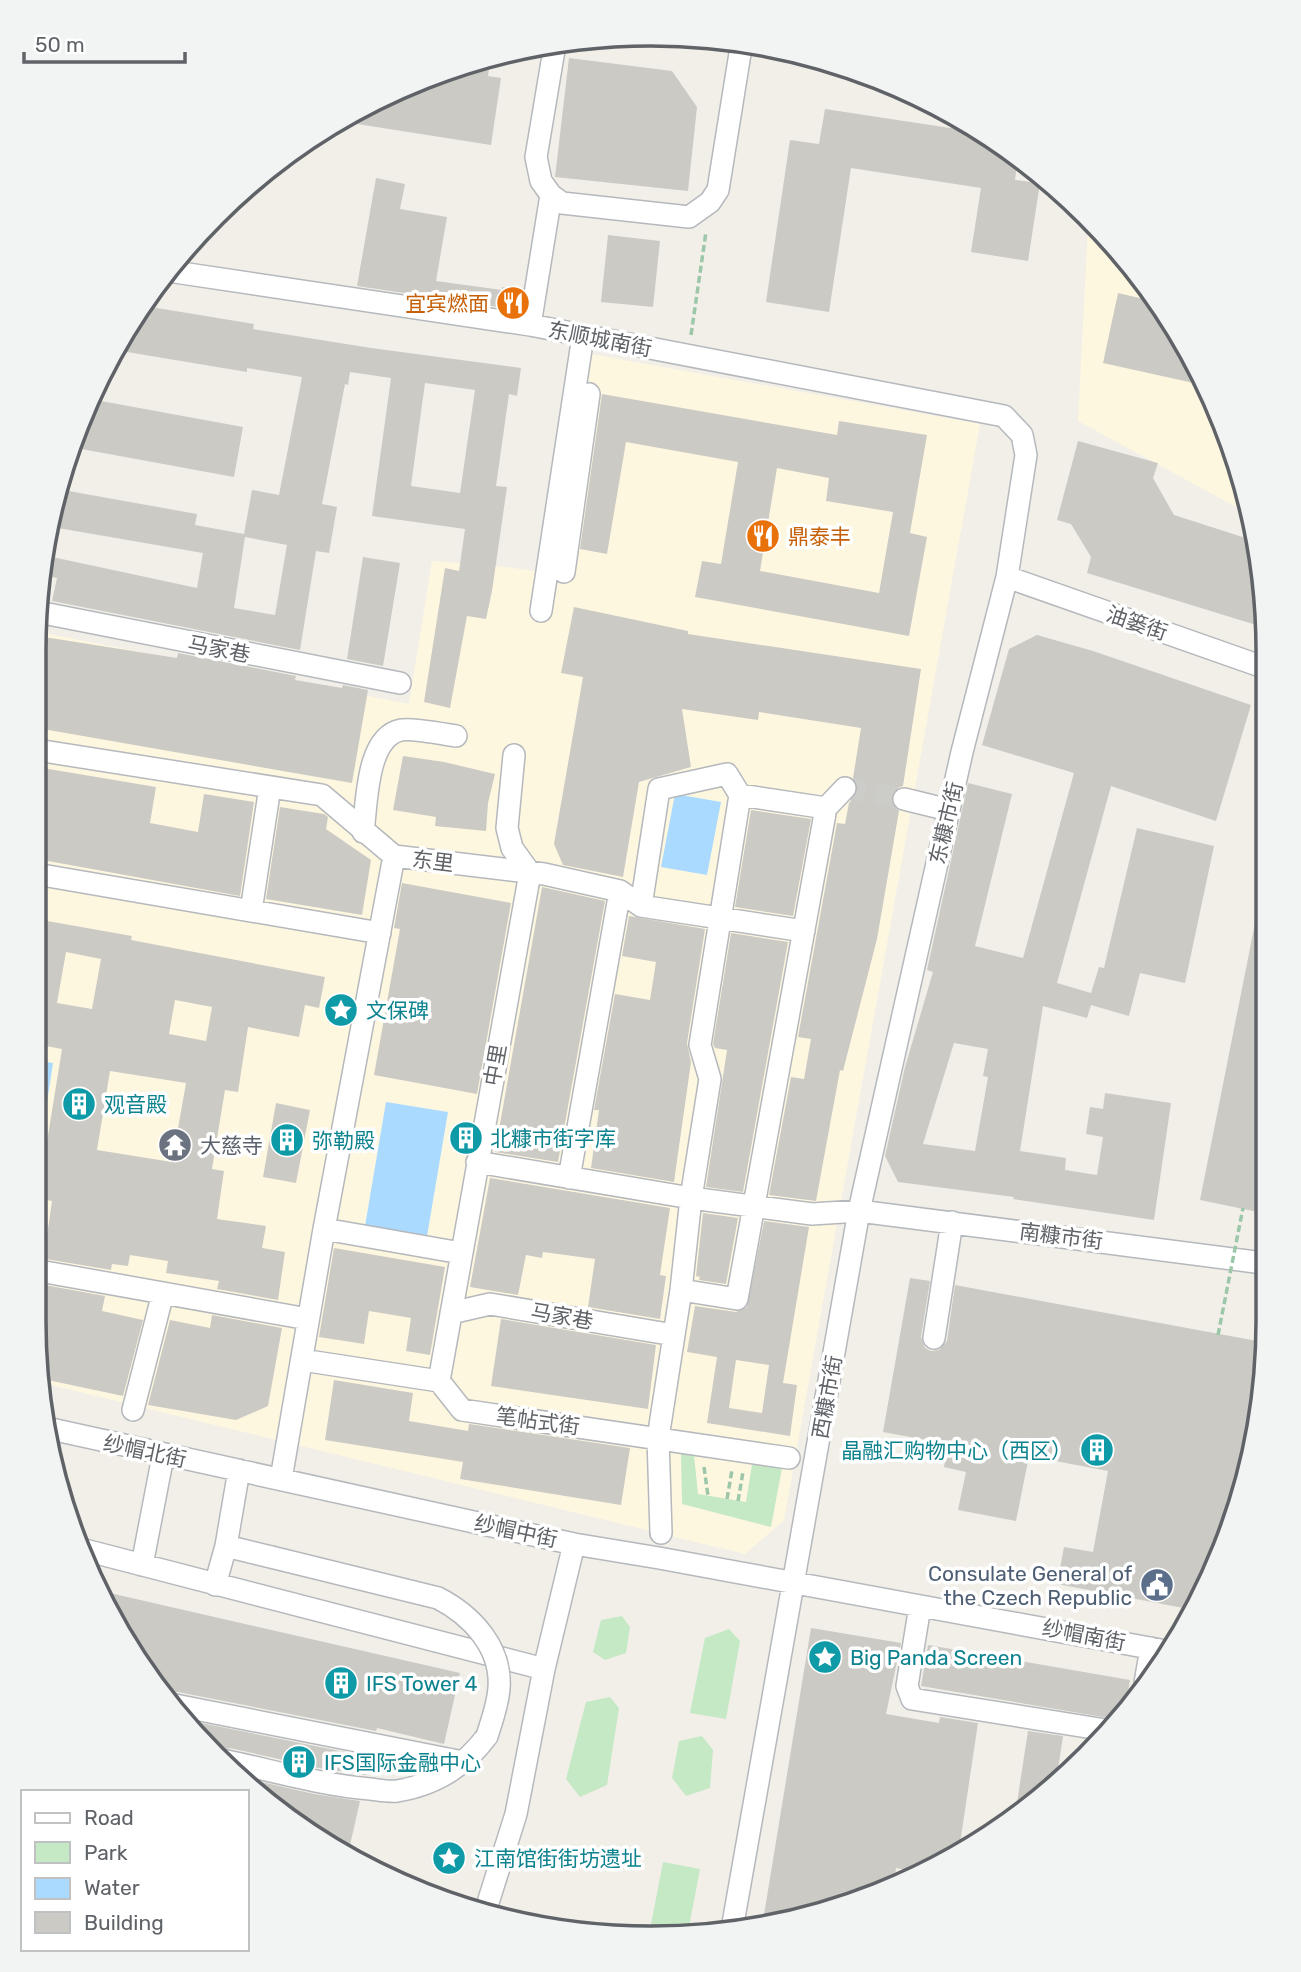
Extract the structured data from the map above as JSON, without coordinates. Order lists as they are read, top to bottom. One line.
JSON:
{"streets":{"street":["东顺城南街","油篓街","马家巷","东糠市街","东里","中里","南糠市街","西糠市街","笔帖式街","纱帽北街","纱帽中街","纱帽南街"]},"crossings":[["东顺城南街","东糠市街"],["油篓街","东糠市街"],["马家巷","中里"],["东糠市街","南糠市街"],["东糠市街","西糠市街"],["东里","中里"],["中里","南糠市街"],["中里","笔帖式街"],["南糠市街","西糠市街"],["西糠市街","纱帽中街"],["西糠市街","纱帽南街"],["纱帽北街","纱帽中街"],["纱帽中街","纱帽南街"]],"places":{"restaurant":["宜宾燃面","鼎泰丰"],"place":["文保碑","Big Panda Screen","江南馆街街坊遗址"],"building":["观音殿","北糠市街字库","弥勒殿","晶融汇购物中心（西区）","IFS Tower 4","IFS国际金融中心"],"temple":["大慈寺"],"public building":["Consulate General of the Czech Republic"]},"legend":["Road","Park","Water","Building"],"scale_bar":"50 m"}
